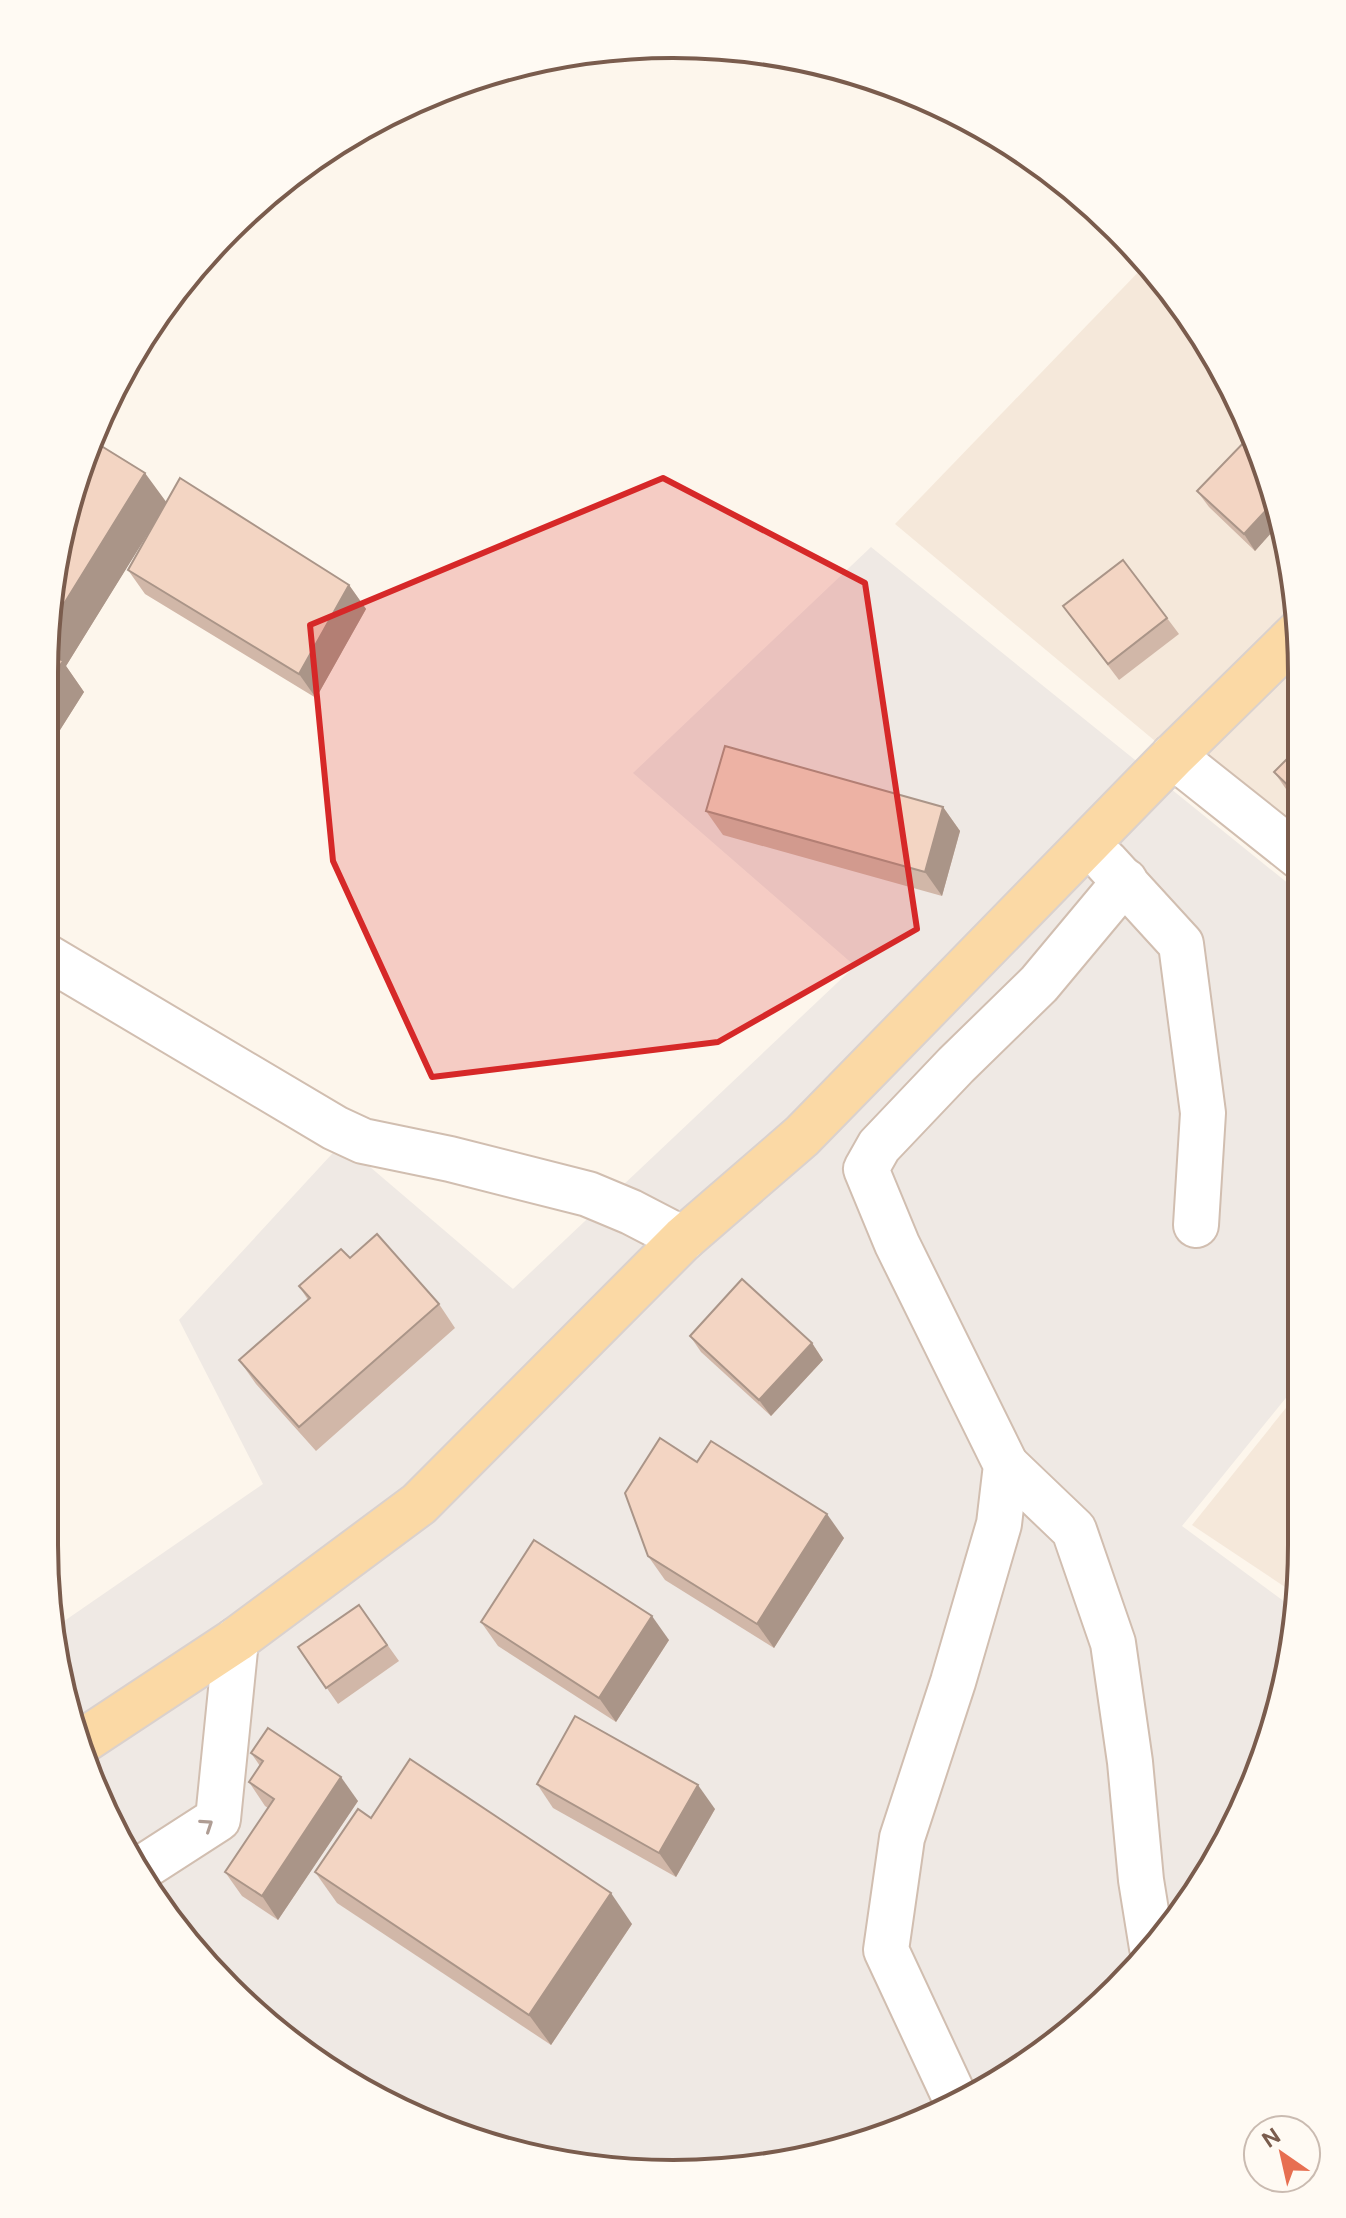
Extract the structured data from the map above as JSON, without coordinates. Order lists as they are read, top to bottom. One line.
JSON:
{"north":"top left"}
